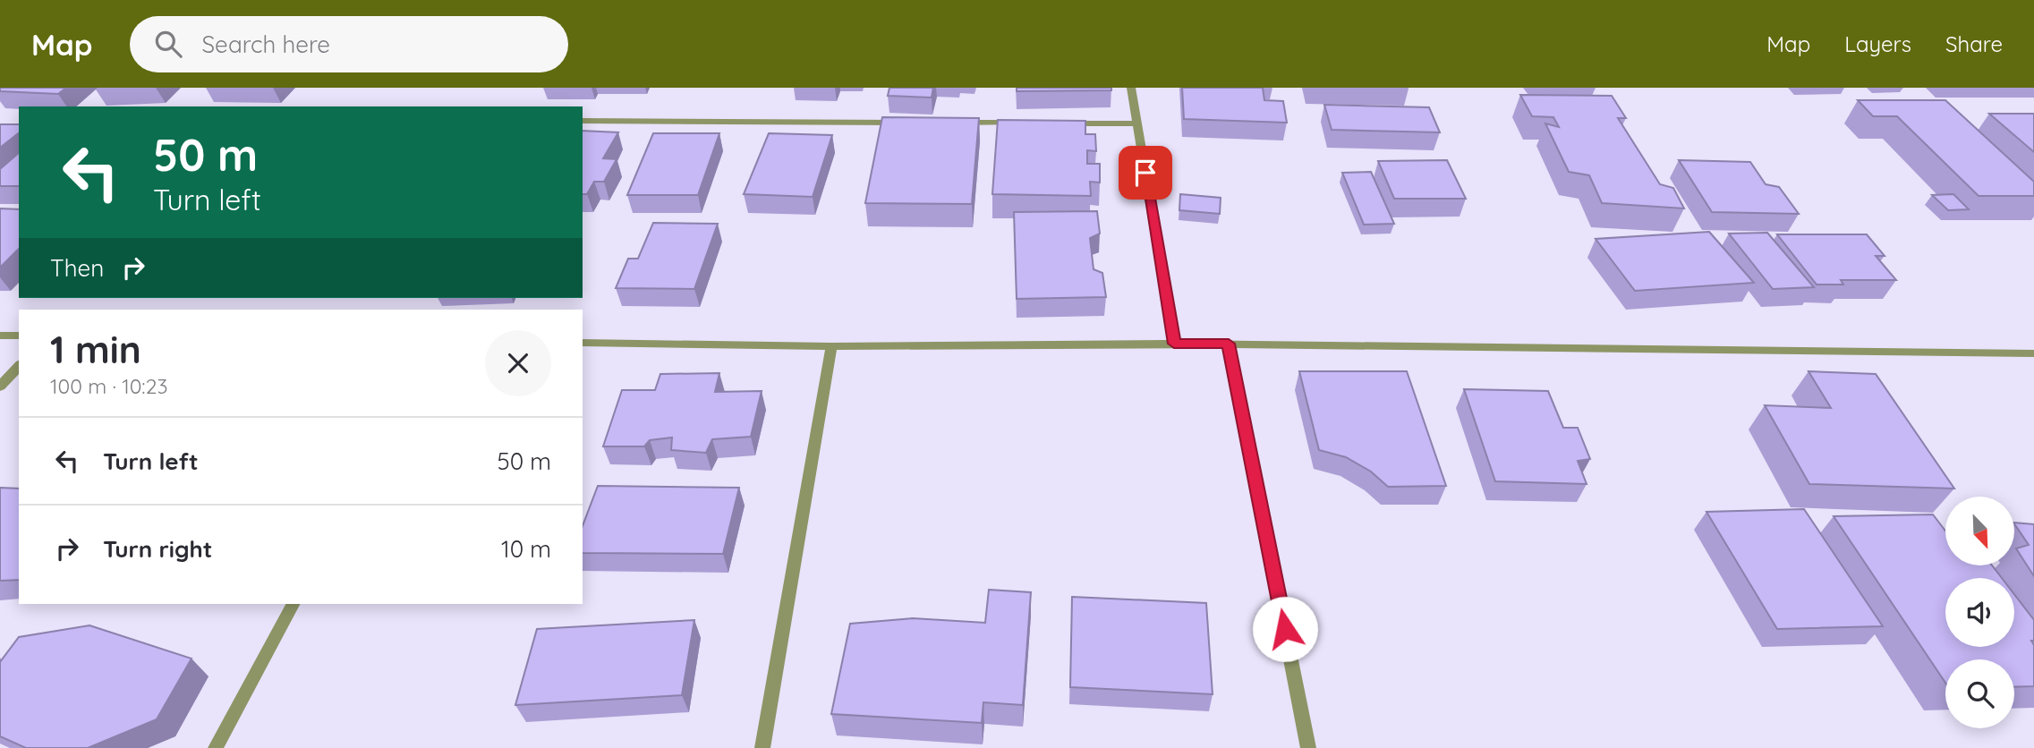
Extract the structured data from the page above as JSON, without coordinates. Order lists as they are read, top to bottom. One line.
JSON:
{"north":"bottom right","page":{"header":"Map","search":"Search here","nav":["Map","Layers","Share"],"turn":["50 m","Turn left"],"then":"Then","heading":["1 min","100 m · 10:23"],"list":[{"name":"Turn left","value":"50 m"},{"name":"Turn right","value":"10 m"}]}}
